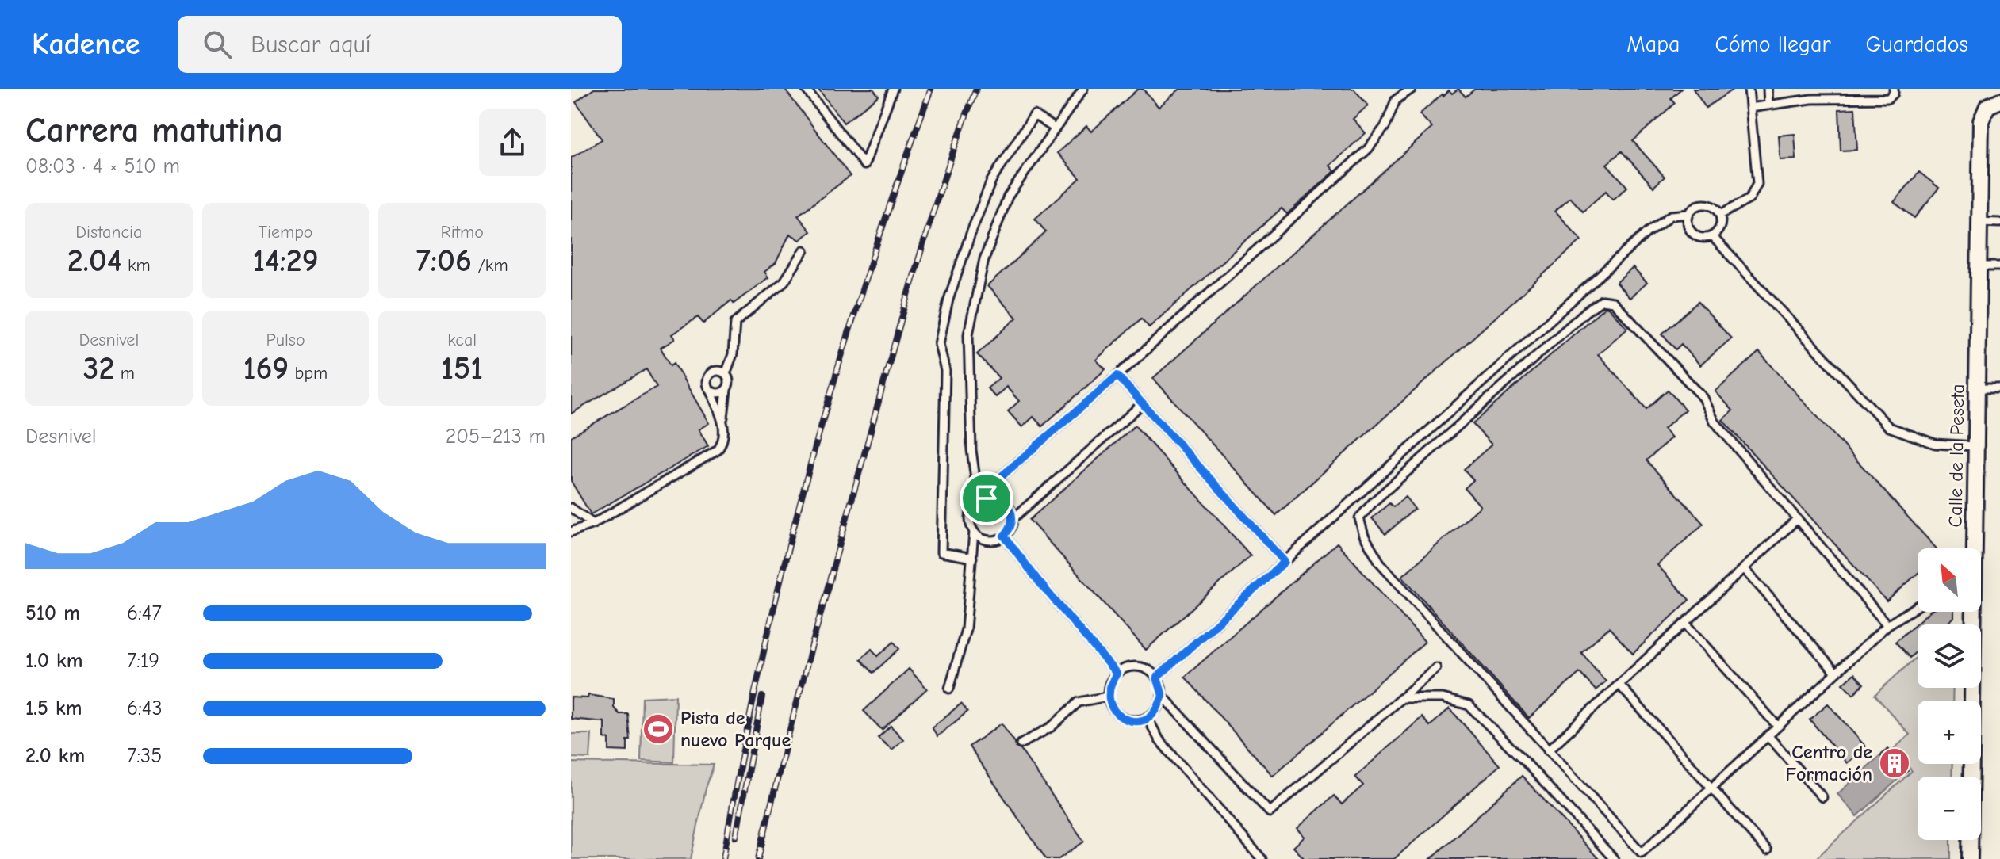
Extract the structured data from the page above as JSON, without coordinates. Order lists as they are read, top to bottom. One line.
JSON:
{"streets":{"street":["Calle de la Peseta"]},"places":{"sports":["Pista de nuevo Parque"],"building":["Centro de Formación"]},"north":"top left","page":{"header":"Kadence","search":"Buscar aquí","nav":["Mapa","Cómo llegar","Guardados"],"heading":["Carrera matutina","08:03 · 4 × 510 m"],"stats":[["Distancia","2.04 km"],["Tiempo","14:29"],["Ritmo","7:06 /km"],["Desnivel","32 m"],["Pulso","169 bpm"],["kcal","151"]],"chart":["Desnivel","205–213 m"],"map_buttons":["+","−"],"list":[{"name":"510 m","note":"6:47"},{"name":"1.0 km","note":"7:19"},{"name":"1.5 km","note":"6:43"},{"name":"2.0 km","note":"7:35"}]}}
